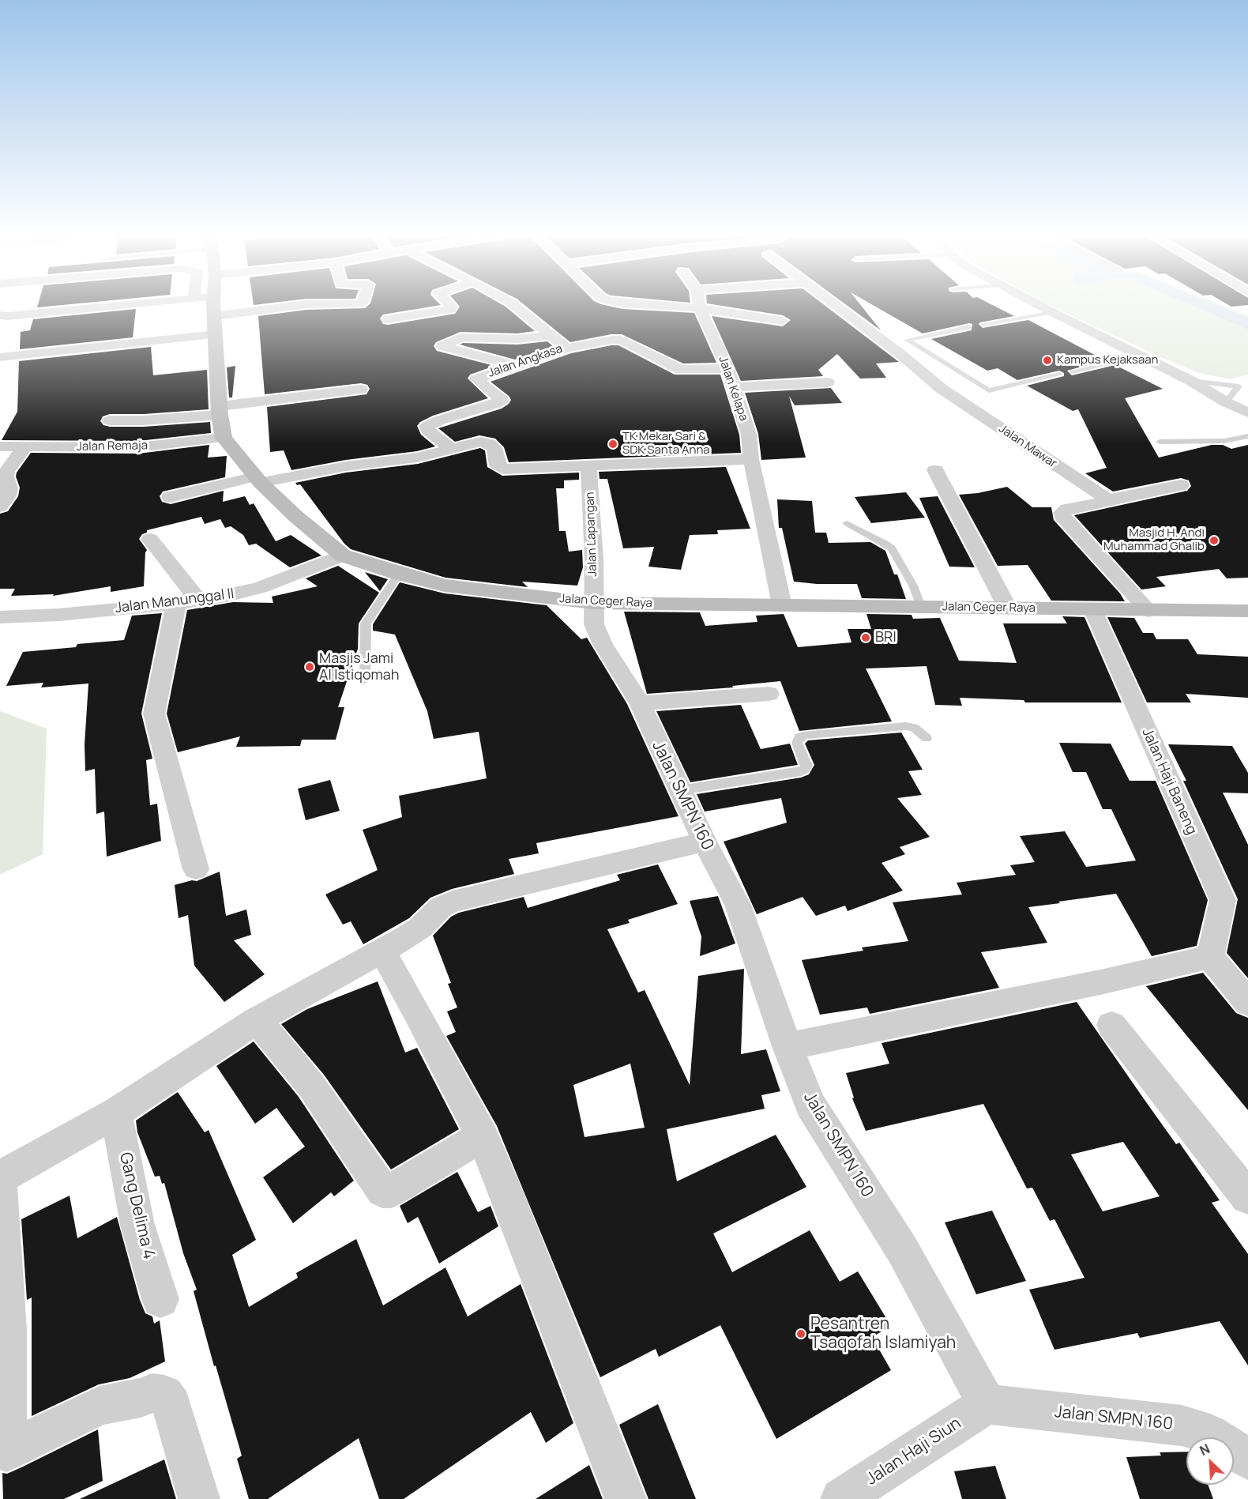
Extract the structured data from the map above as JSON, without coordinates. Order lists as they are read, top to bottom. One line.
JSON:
{"streets":{"main road":["Jalan Ceger Raya"],"street":["Jalan Angkasa","Jalan Kelapa","Jalan Remaja","Jalan Mawar","Jalan Lapangan","Jalan Manunggal II","Jalan Haji Baneng","Jalan SMPN 160","Gang Delima 4","Jalan Haji Siun"]},"crossings":[["Jalan Kelapa","Jalan Ceger Raya"],["Jalan Remaja","Jalan Ceger Raya"],["Jalan Lapangan","Jalan Ceger Raya"],["Jalan Lapangan","Jalan SMPN 160"],["Jalan Manunggal II","Jalan Ceger Raya"],["Jalan Ceger Raya","Jalan Haji Baneng"],["Jalan Ceger Raya","Jalan SMPN 160"],["Jalan SMPN 160","Jalan Haji Siun"]],"places":["Kampus Kejaksaan","TK Mekar Sari & SDK Santa Anna","Masjid H. Andi Muhammad Ghalib","BRI","Masjis Jami Al Istiqomah","Pesantren Tsaqofah Islamiyah"],"north":"top left"}
